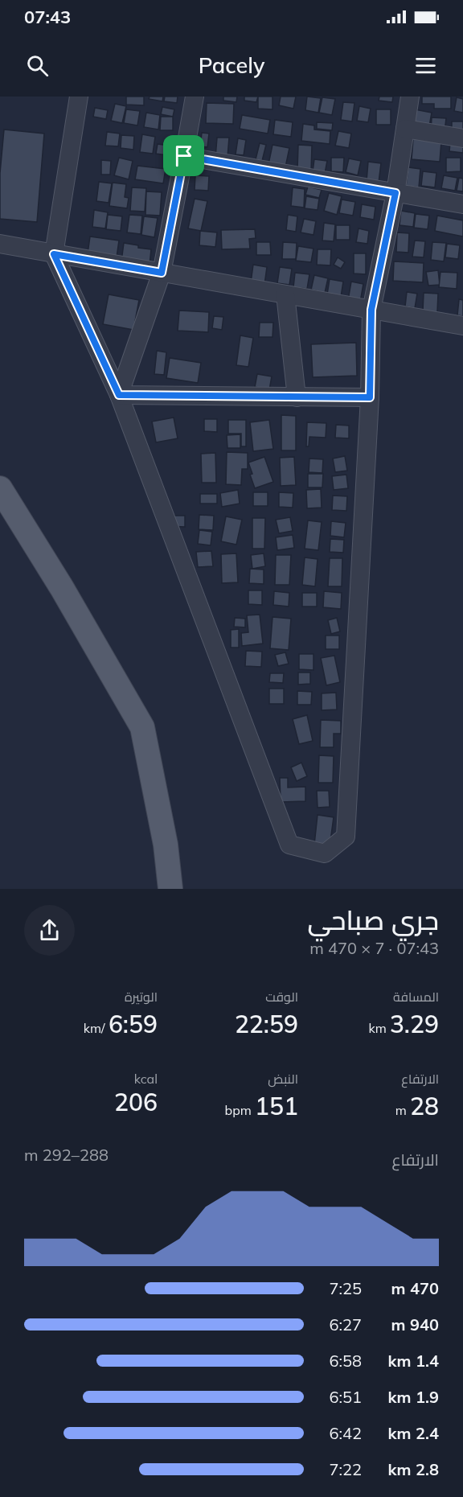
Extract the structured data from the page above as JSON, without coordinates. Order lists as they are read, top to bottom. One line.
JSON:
{"page":{"status":"07:43","header":"Pacely","heading":["جري صباحي","07:43 · 7 × 470 m"],"stats":[["المسافة","3.29 km"],["الوقت","22:59"],["الوتيرة","6:59 /km"],["الارتفاع","28 m"],["النبض","151 bpm"],["kcal","206"]],"chart":["الارتفاع","288–292 m"],"list":[{"name":"470 m","note":"7:25"},{"name":"940 m","note":"6:27"},{"name":"1.4 km","note":"6:58"},{"name":"1.9 km","note":"6:51"},{"name":"2.4 km","note":"6:42"},{"name":"2.8 km","note":"7:22"}]}}
